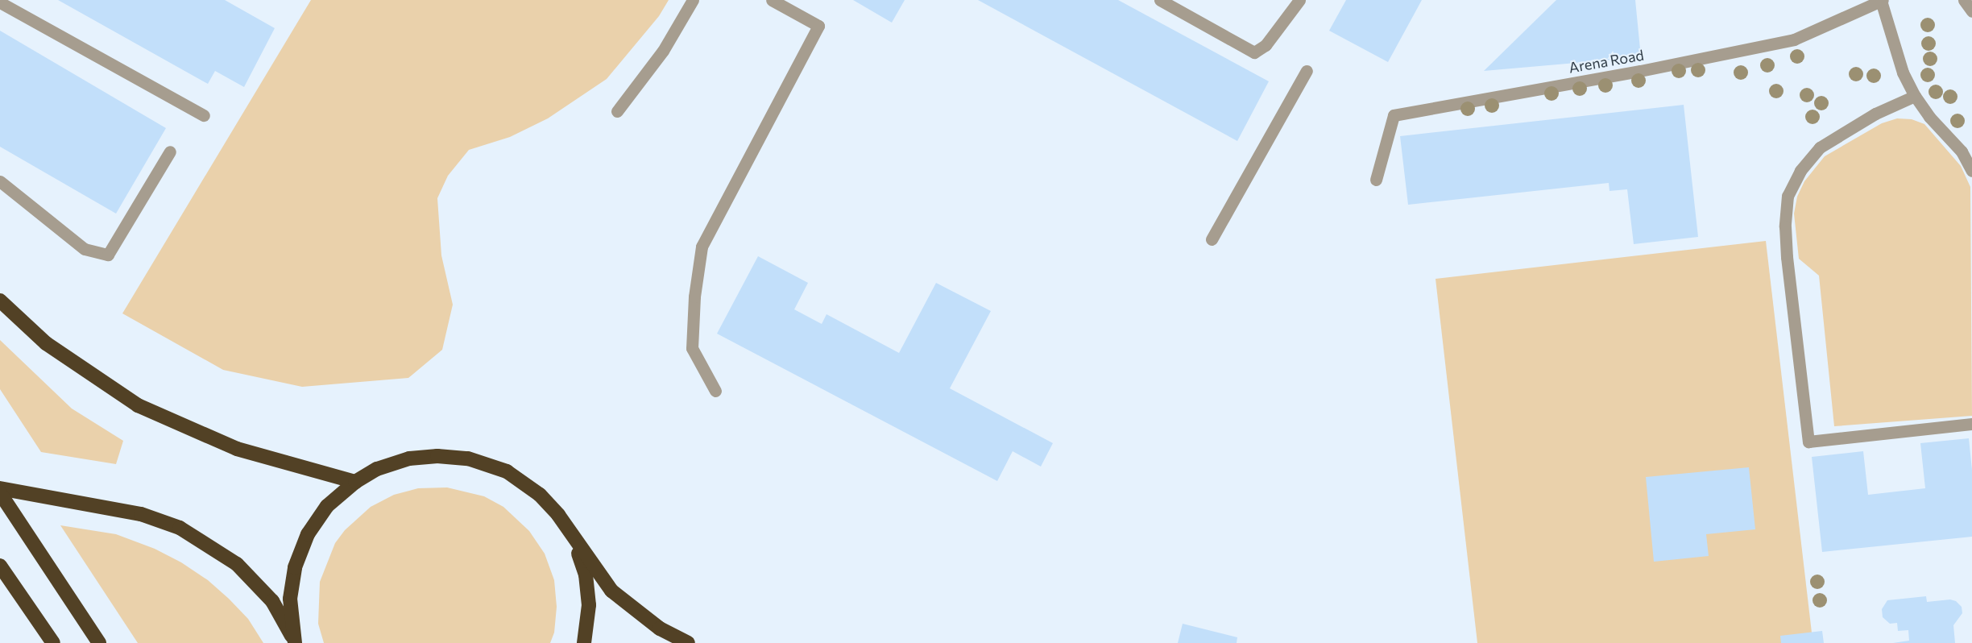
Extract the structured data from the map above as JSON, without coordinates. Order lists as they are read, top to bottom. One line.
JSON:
{"streets":{"street":["Arena Road"]}}
